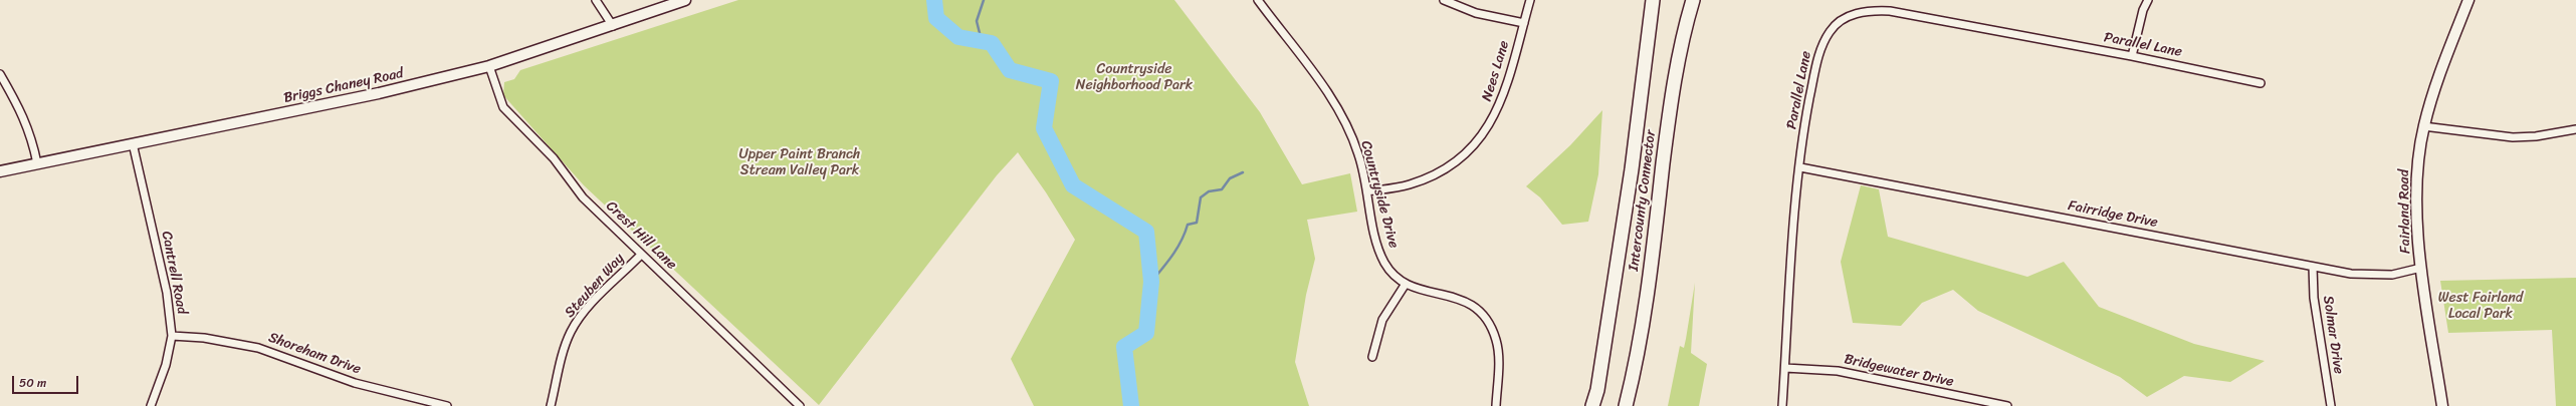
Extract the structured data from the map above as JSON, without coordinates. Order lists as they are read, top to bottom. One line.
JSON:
{"streets":{"highway":["Intercounty Connector"],"main road":["Briggs Chaney Road","Fairland Road"],"street":["Parallel Lane","Nees Lane","Countryside Drive","Fairridge Drive","Crest Hill Lane","Cantrell Road","Steuben Way","Solmar Drive","Shoreham Drive","Bridgewater Drive"]},"crossings":[["Parallel Lane","Fairridge Drive"],["Parallel Lane","Bridgewater Drive"],["Nees Lane","Countryside Drive"],["Briggs Chaney Road","Crest Hill Lane"],["Briggs Chaney Road","Cantrell Road"],["Fairland Road","Fairridge Drive"],["Fairridge Drive","Solmar Drive"],["Crest Hill Lane","Steuben Way"],["Cantrell Road","Shoreham Drive"]],"parks":["Countryside Neighborhood Park","Upper Paint Branch Stream Valley Park","West Fairland Local Park"],"scale_bar":"50 m"}
